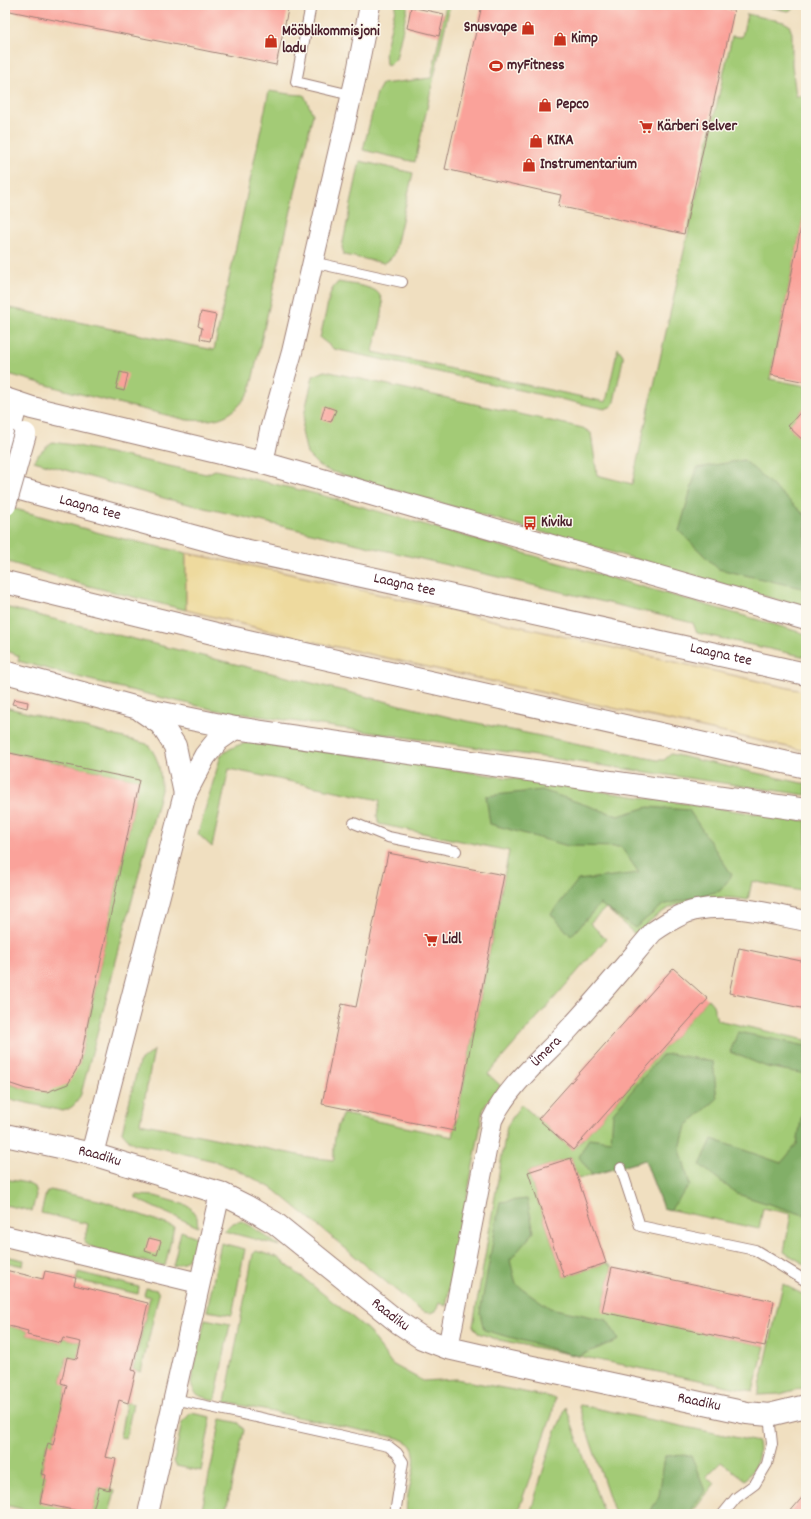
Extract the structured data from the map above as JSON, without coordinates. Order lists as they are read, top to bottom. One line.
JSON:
{"streets":{"street":["Laagna tee","Ümera","Raadiku"]},"crossings":[["Ümera","Raadiku"]],"places":{"shop":["Snusvape","Kimp","Mööblikommisjoni ladu","Pepco","KIKA","Instrumentarium"],"sports":["myFitness"],"supermarket":["Kärberi Selver","Lidl"],"bus stop":["Kiviku"]}}
